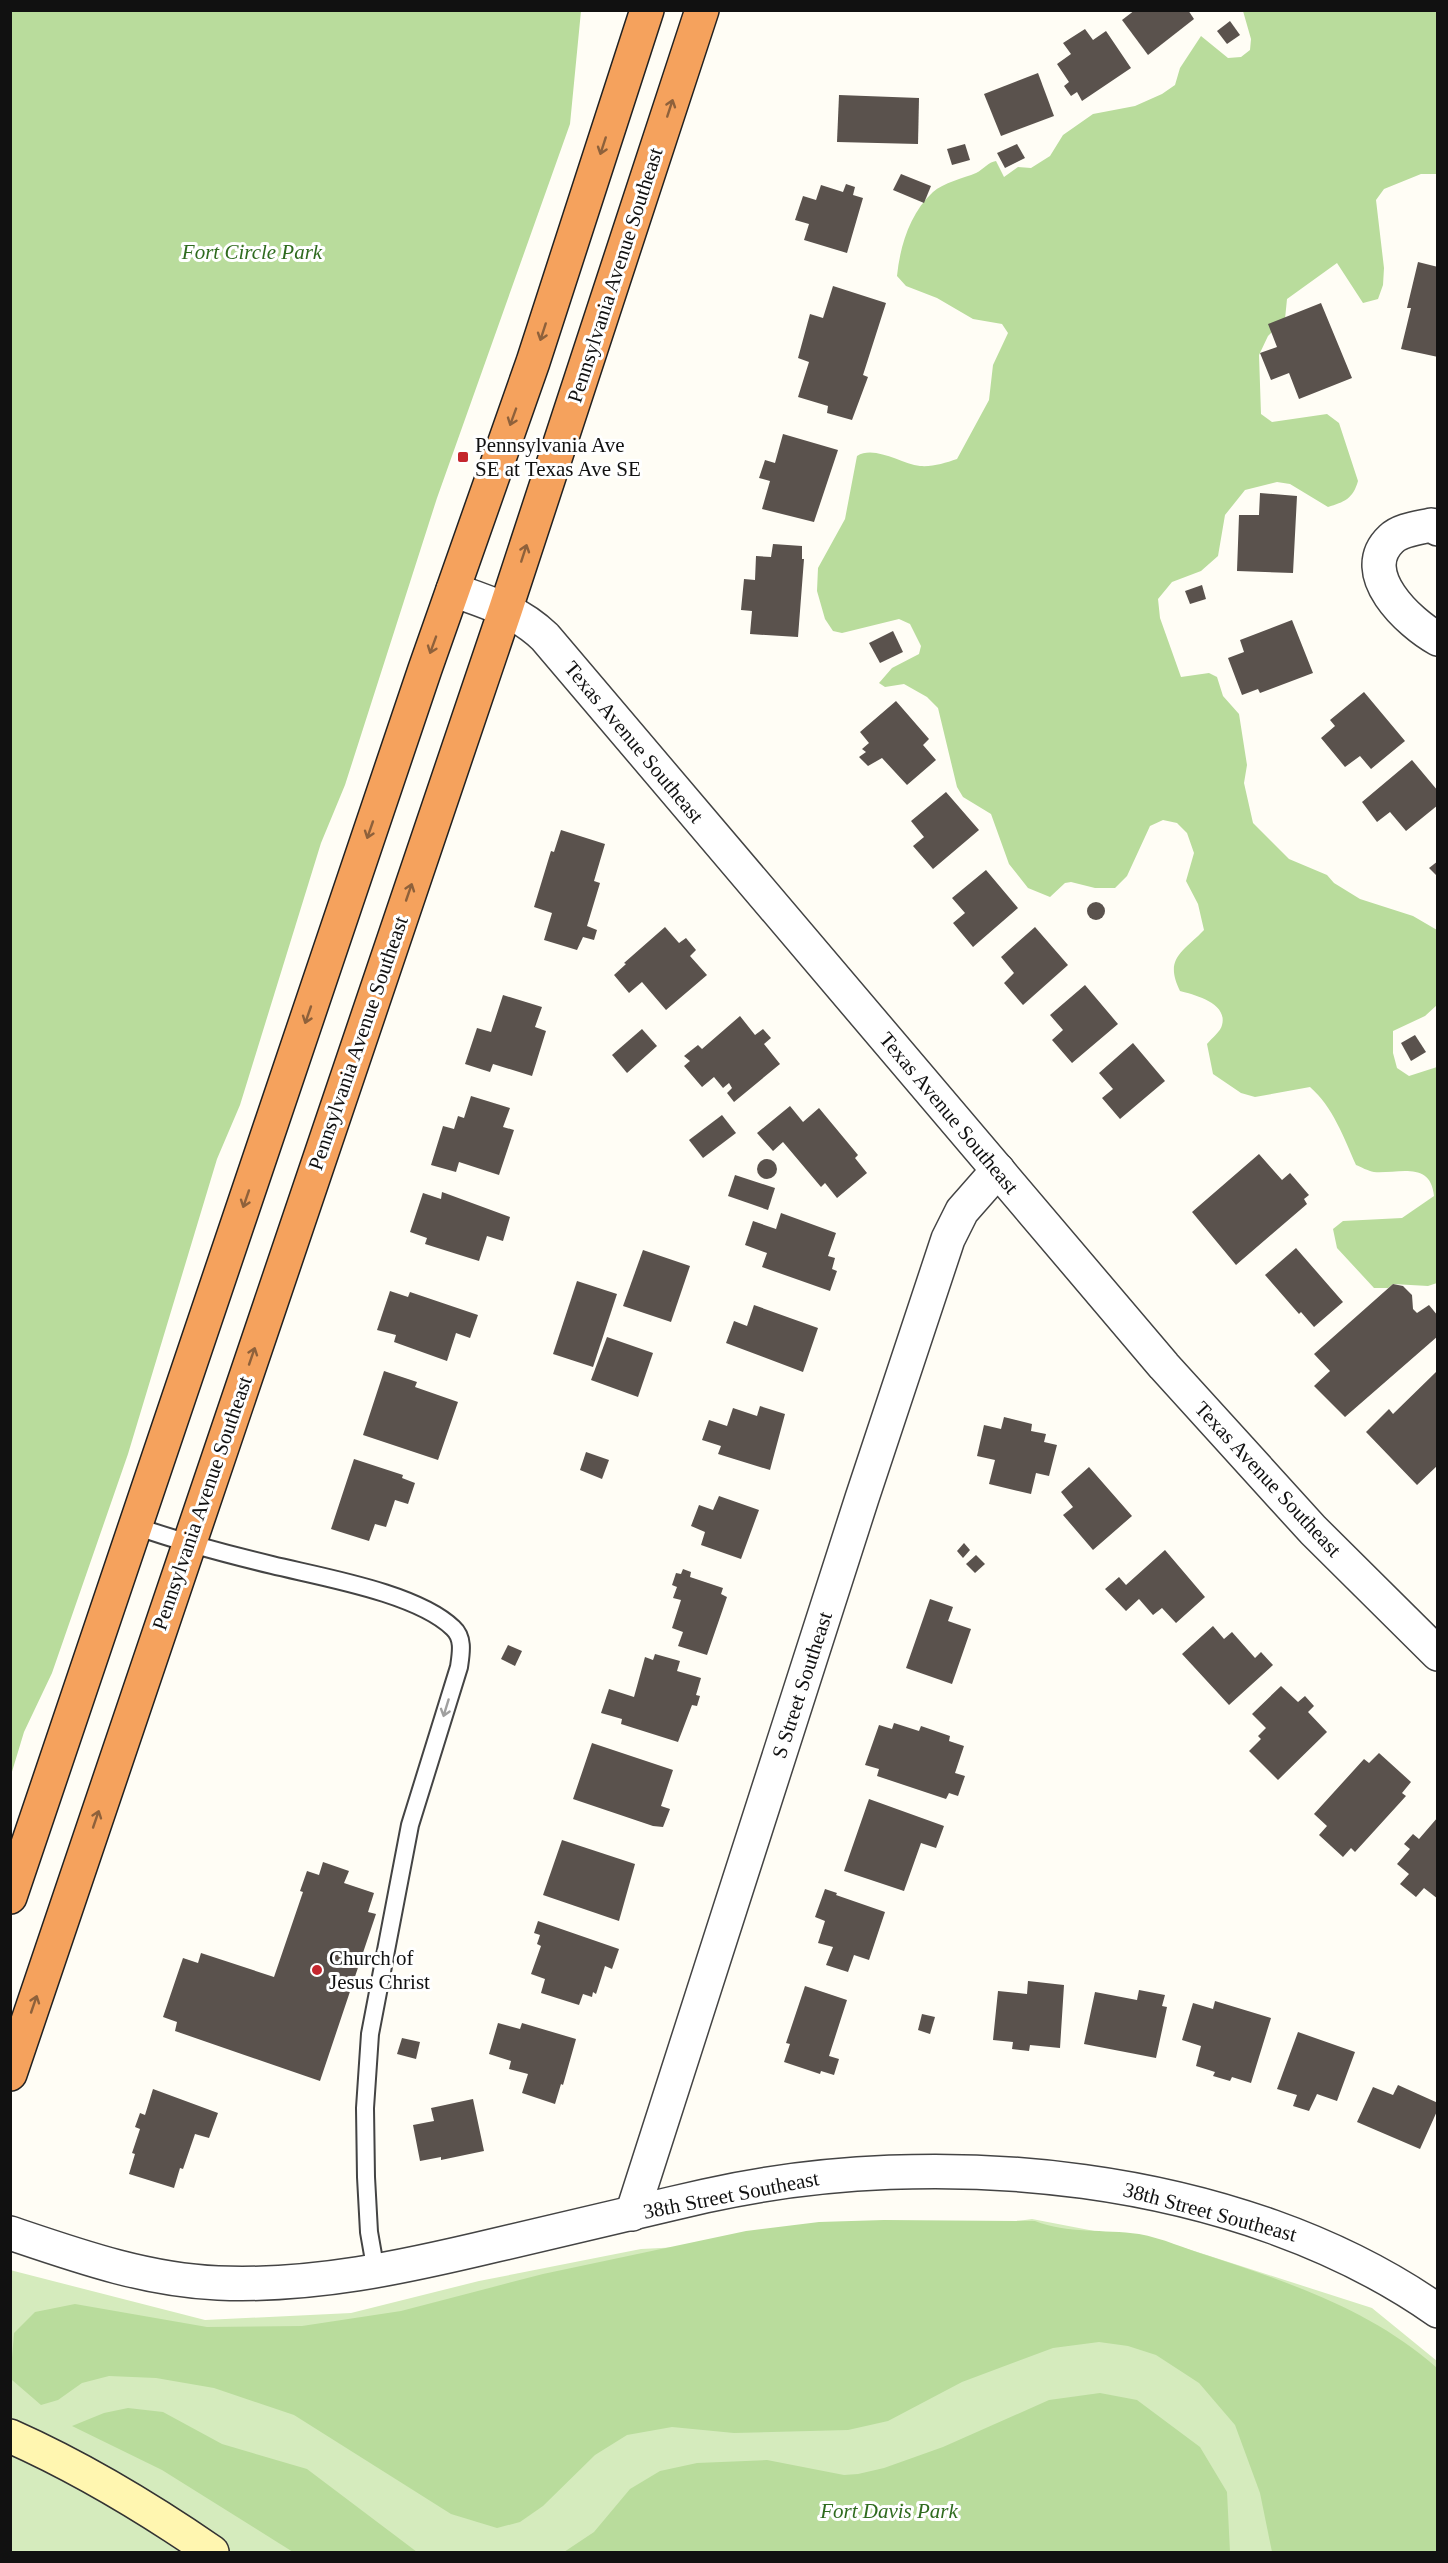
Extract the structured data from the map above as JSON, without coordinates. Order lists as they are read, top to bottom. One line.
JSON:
{"streets":{"highway":["Pennsylvania Avenue Southeast"],"street":["Texas Avenue Southeast","S Street Southeast","38th Street Southeast"]},"crossings":[["Pennsylvania Avenue Southeast","Texas Avenue Southeast"],["Texas Avenue Southeast","S Street Southeast"],["S Street Southeast","38th Street Southeast"]],"parks":["Fort Circle Park","Fort Davis Park"],"places":{"transit":["Pennsylvania Ave SE at Texas Ave SE"],"other":["Church of Jesus Christ"]}}
